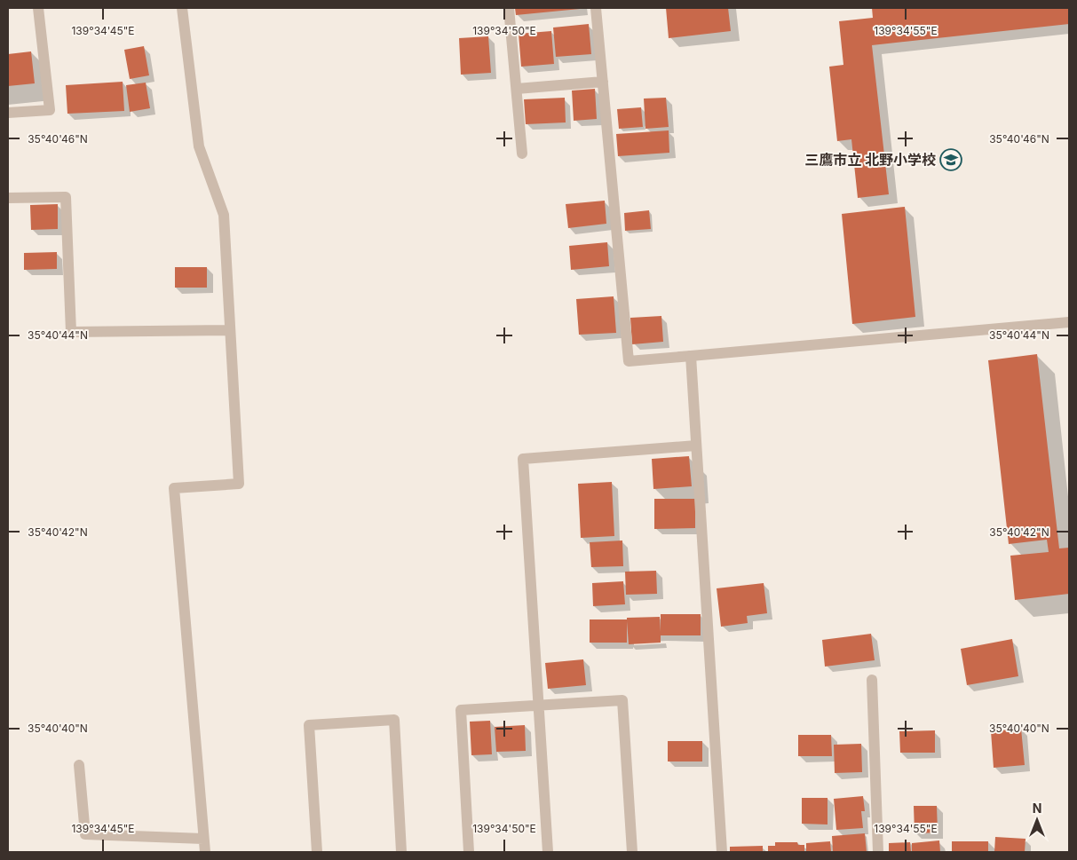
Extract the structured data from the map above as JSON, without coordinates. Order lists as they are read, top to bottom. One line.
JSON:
{"places":{"school or university":["三鷹市立 北野小学校"]},"north":"top","coordinates":["139°34'45\"E","139°34'50\"E","139°34'55\"E","35°40'46\"N","35°40'44\"N","35°40'42\"N","35°40'40\"N"]}
